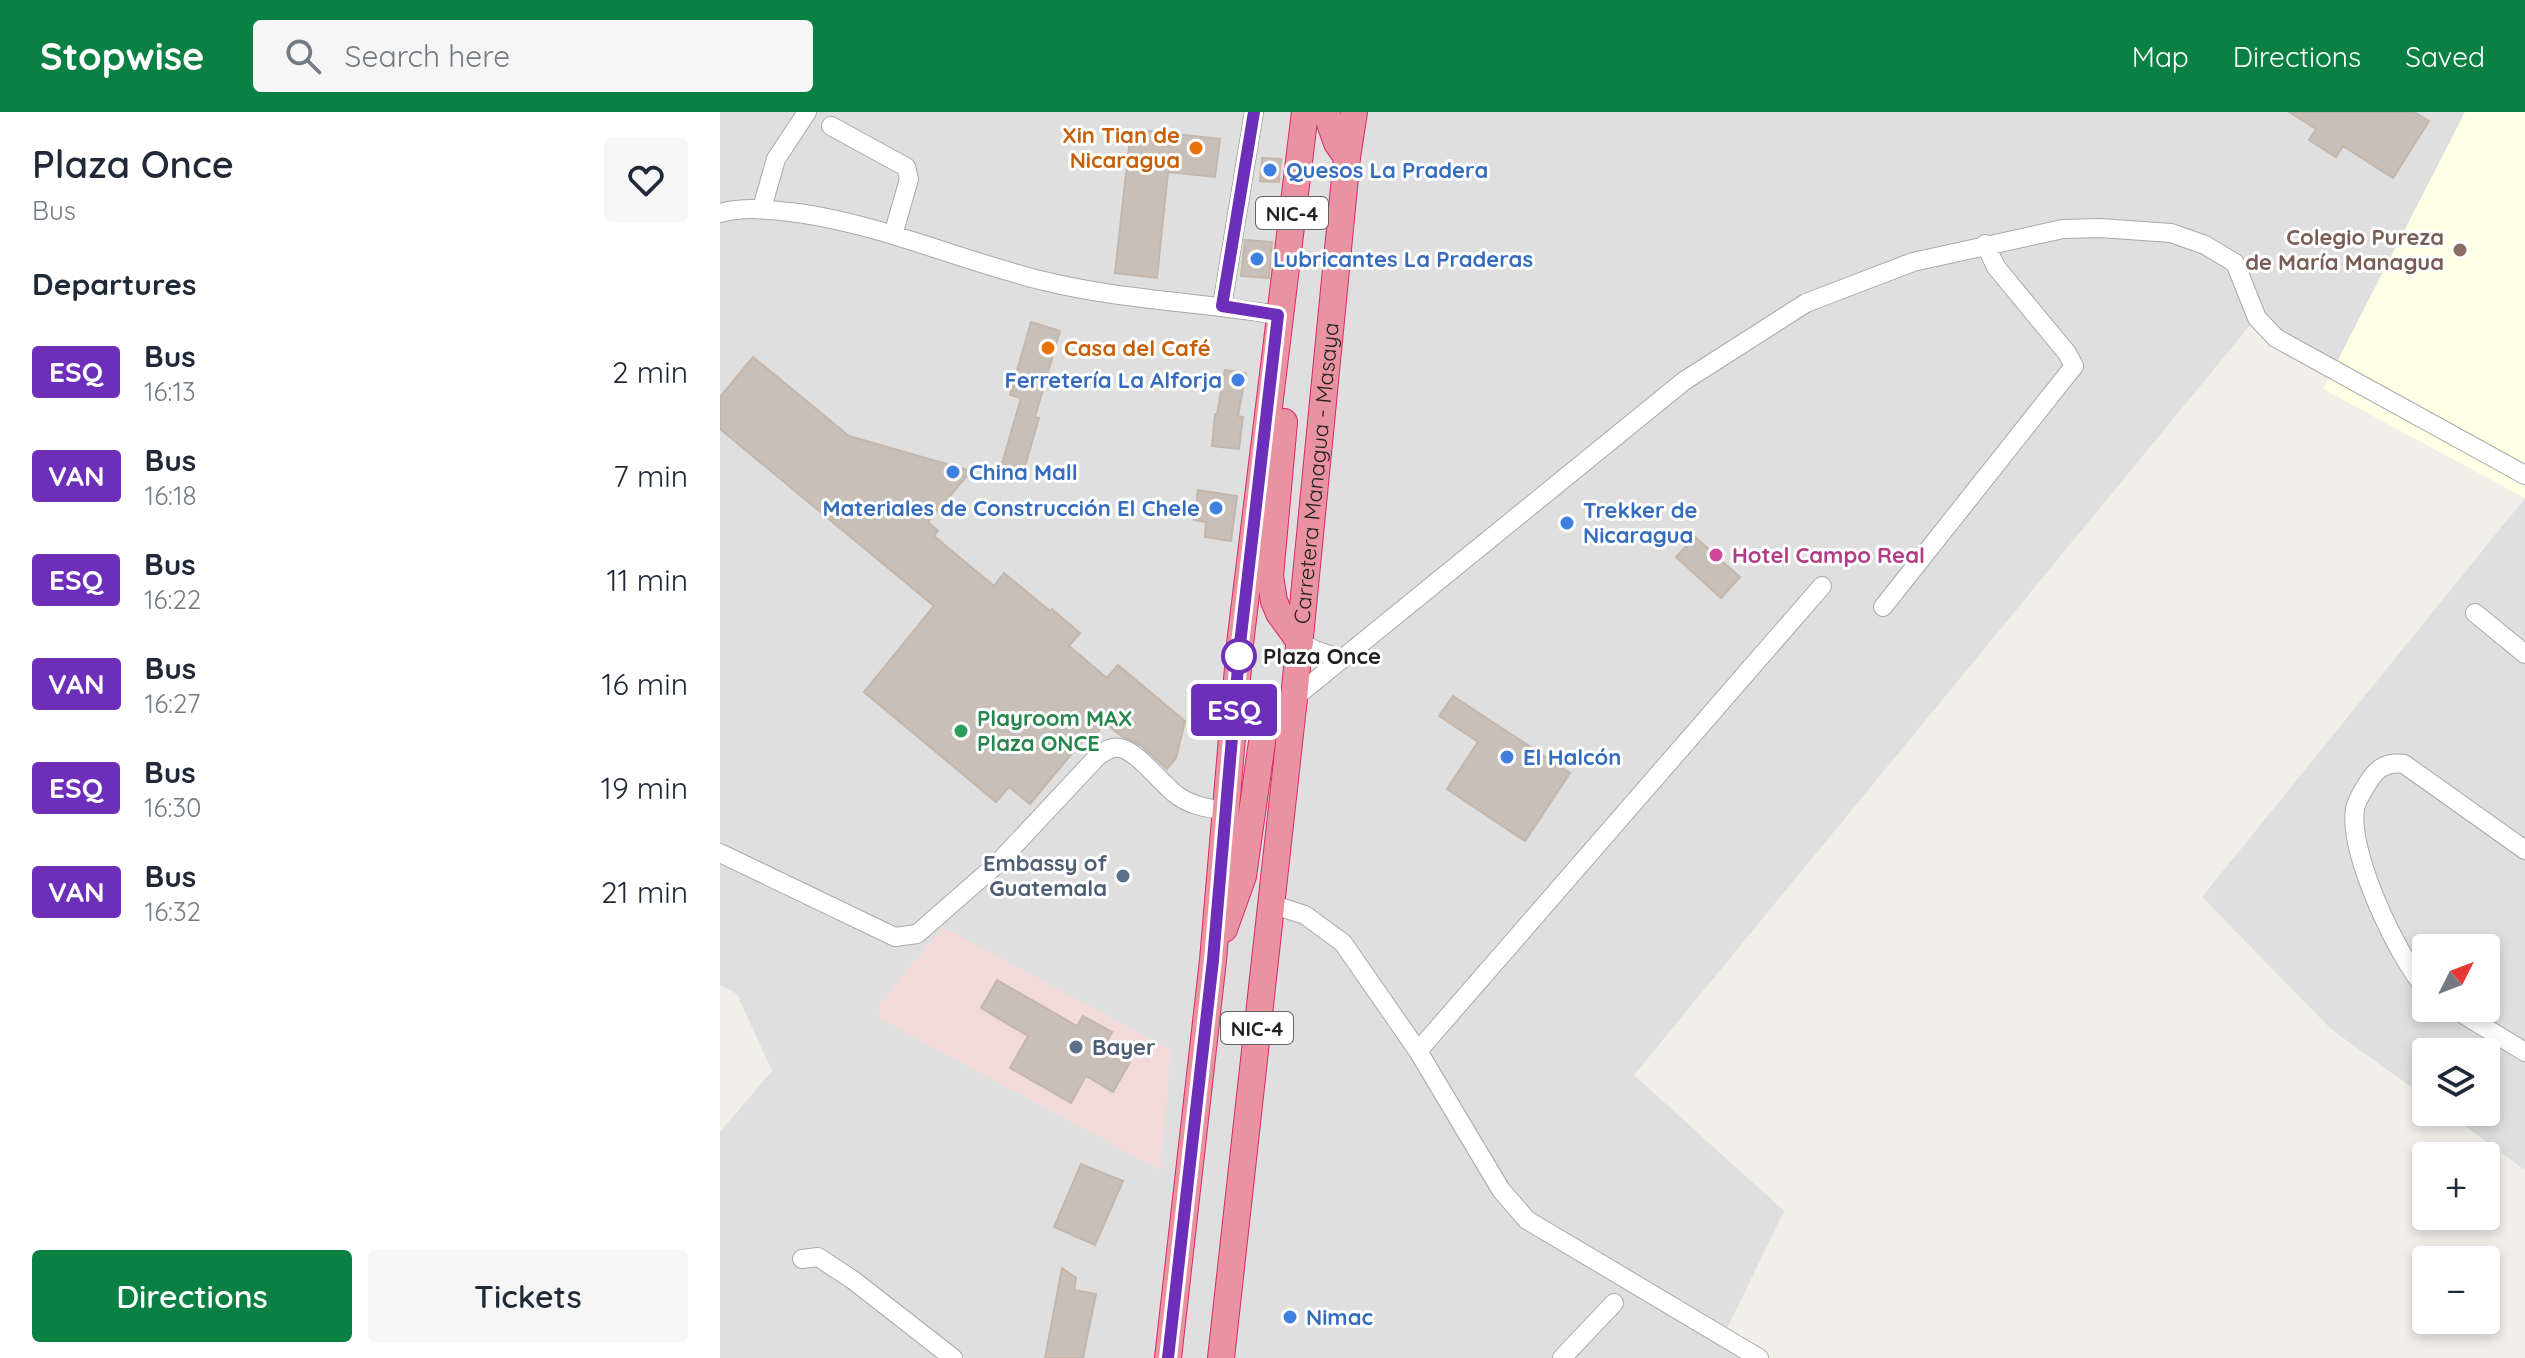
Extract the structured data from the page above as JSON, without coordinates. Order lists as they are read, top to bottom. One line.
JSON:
{"streets":{"highway":["NIC-4","Carretera Managua - Masaya"]},"places":["Xin Tian de Nicaragua","Quesos La Pradera","Colegio Pureza de María Managua","Lubricantes La Praderas","Casa del Café","Ferretería La Alforja","China Mall","Materiales de Construcción El Chele","Trekker de Nicaragua","Hotel Campo Real","Plaza Once","Playroom MAX Plaza ONCE","El Halcón","Embassy of Guatemala","Bayer","Nimac"],"lines":["bus line ESQ"],"north":"top right","page":{"header":"Stopwise","search":"Search here","nav":["Map","Directions","Saved"],"heading":[["Plaza Once","Bus"],"Departures"],"on_map":"ESQ","list":[{"mark":"ESQ","name":"Bus","note":"16:13","value":"2 min"},{"mark":"VAN","name":"Bus","note":"16:18","value":"7 min"},{"mark":"ESQ","name":"Bus","note":"16:22","value":"11 min"},{"mark":"VAN","name":"Bus","note":"16:27","value":"16 min"},{"mark":"ESQ","name":"Bus","note":"16:30","value":"19 min"},{"mark":"VAN","name":"Bus","note":"16:32","value":"21 min"}],"map_buttons":["+","−"],"buttons":["Directions","Tickets"]}}
